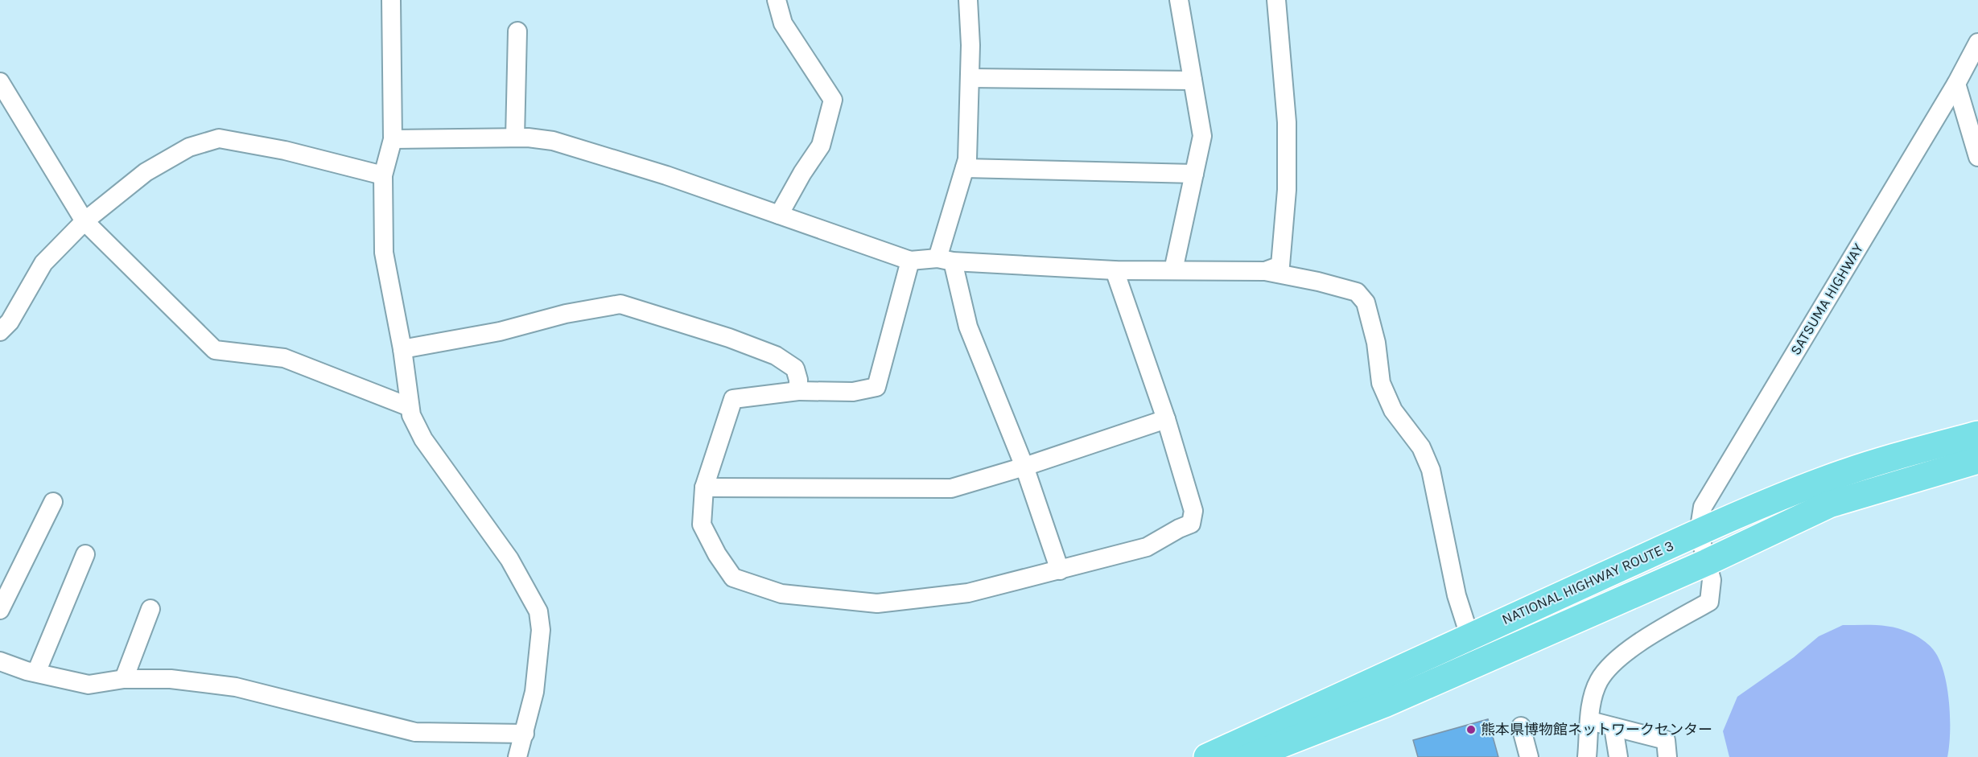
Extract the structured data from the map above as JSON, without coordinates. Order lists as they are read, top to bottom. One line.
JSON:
{"streets":{"highway":["NATIONAL HIGHWAY ROUTE 3"],"street":["SATSUMA HIGHWAY"]},"crossings":[["SATSUMA HIGHWAY","NATIONAL HIGHWAY ROUTE 3"]],"places":["熊本県博物館ネットワークセンター"]}
